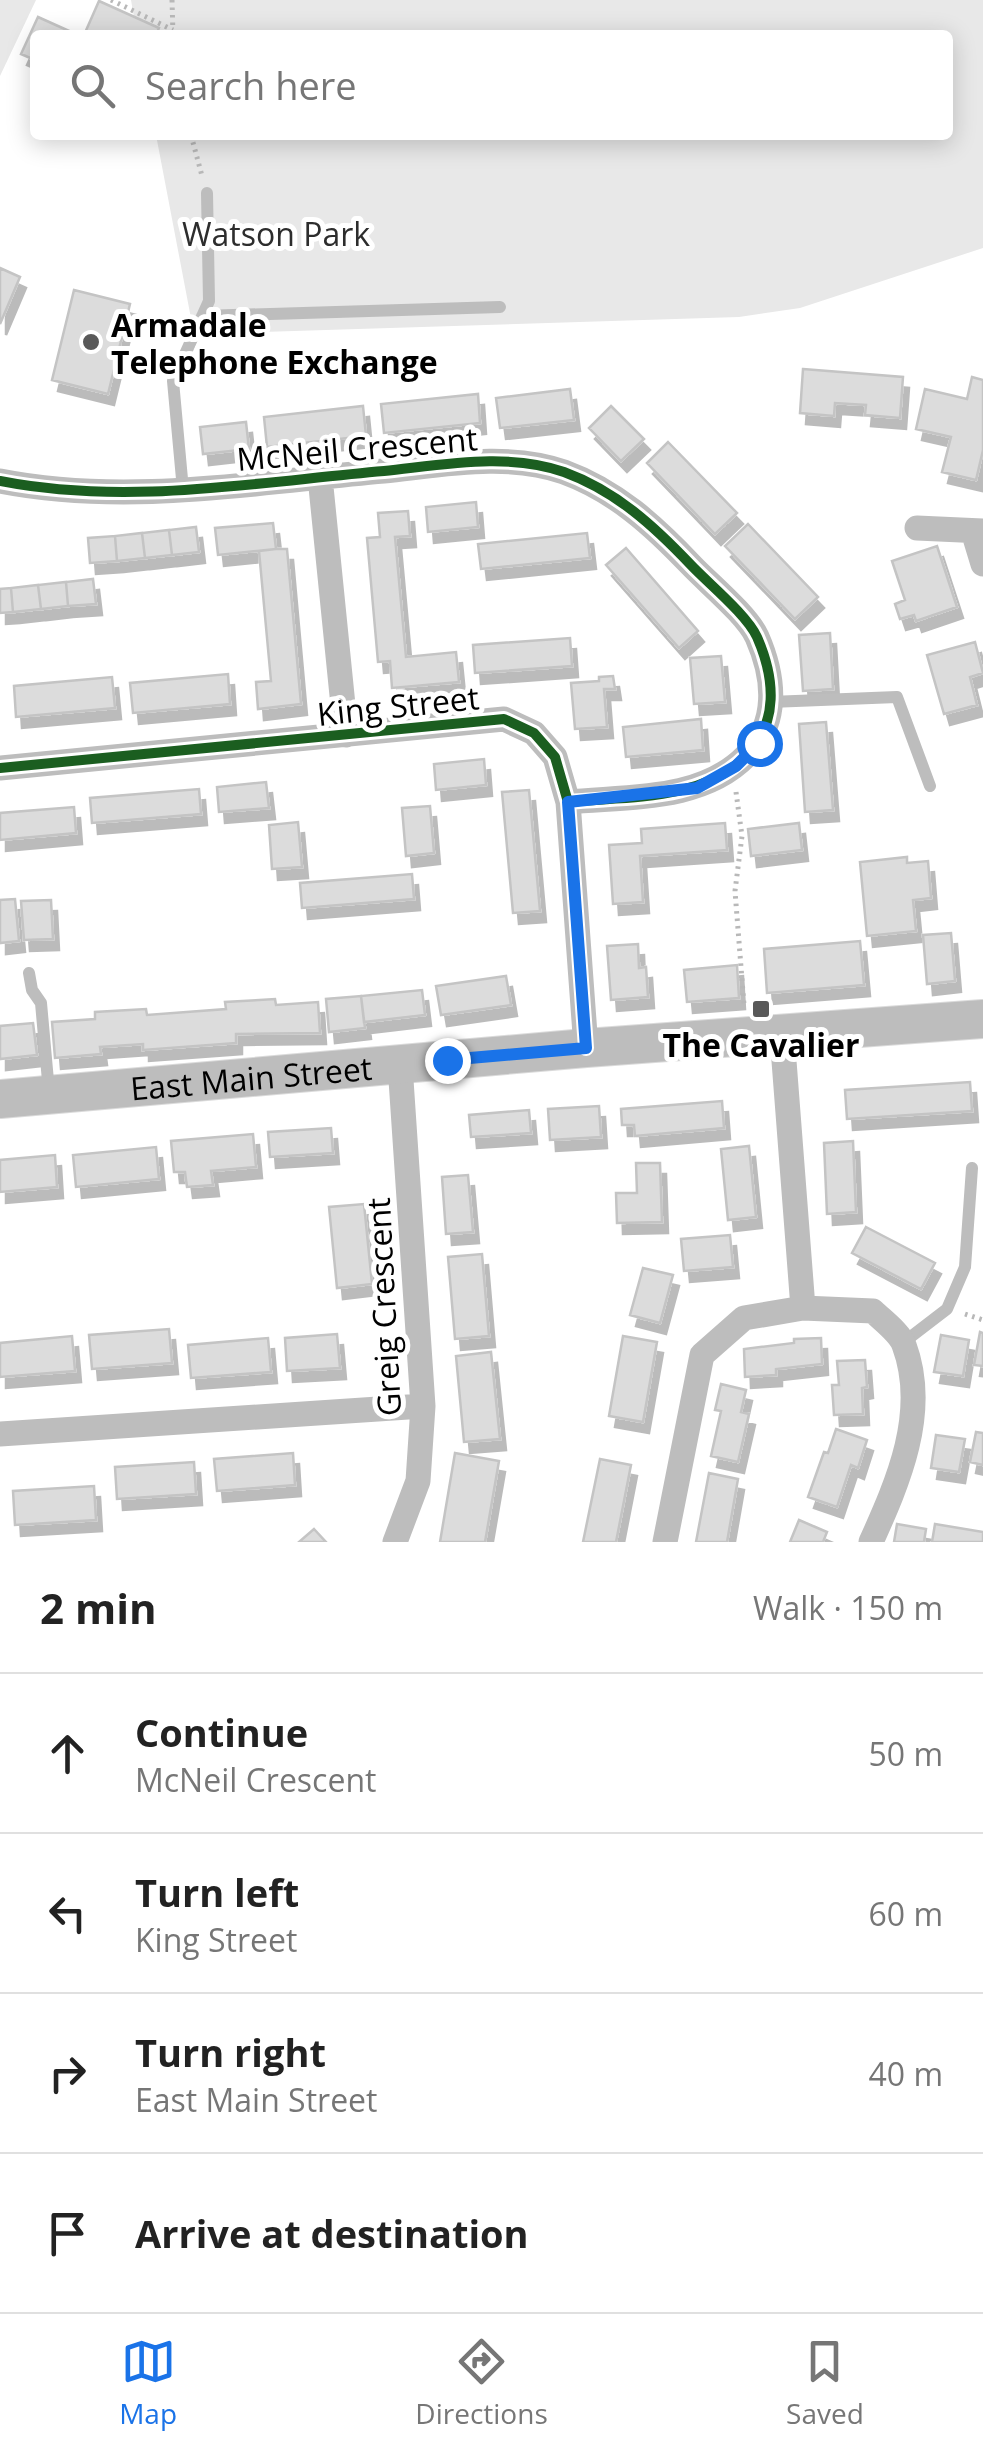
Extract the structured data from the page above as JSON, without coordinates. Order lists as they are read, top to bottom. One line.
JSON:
{"streets":{"main road":["East Main Street"],"street":["McNeil Crescent","King Street","Greig Crescent"]},"crossings":[["McNeil Crescent","King Street"],["King Street","East Main Street"],["East Main Street","Greig Crescent"]],"parks":["Watson Park"],"places":{"other":["Armadale Telephone Exchange"],"transit":["The Cavalier"]},"page":{"search":"Search here","heading":["2 min","Walk · 150 m"],"list":[["Continue","McNeil Crescent","50 m"],["Turn left","King Street","60 m"],["Turn right","East Main Street","40 m"],"Arrive at destination"],"nav":["Map","Directions","Saved"]}}
